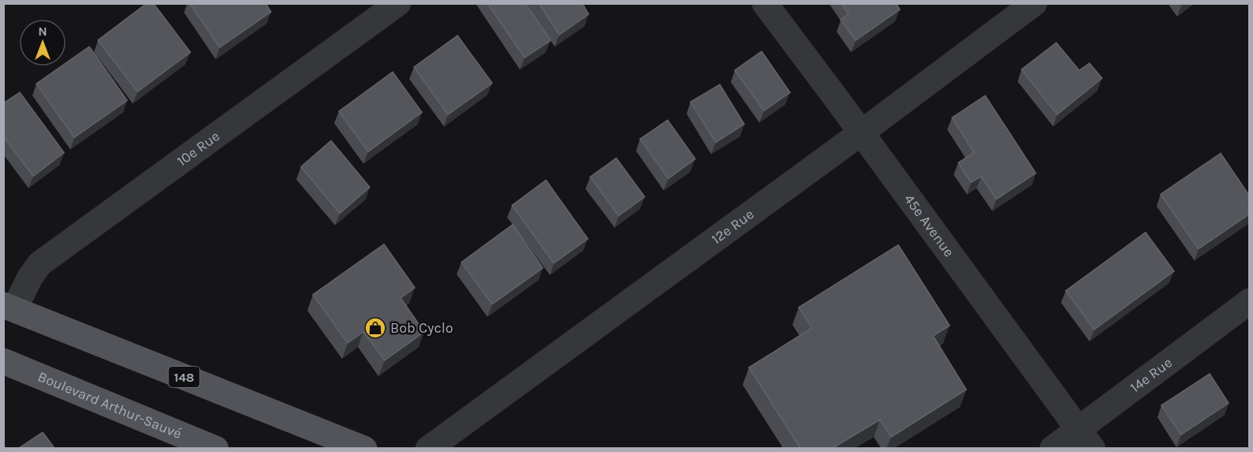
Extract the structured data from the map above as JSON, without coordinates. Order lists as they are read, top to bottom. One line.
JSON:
{"streets":{"main road":["148","Boulevard Arthur-Sauvé"],"street":["10e Rue","45e Avenue","12e Rue","14e Rue"]},"crossings":[["10e Rue","148"],["45e Avenue","12e Rue"],["45e Avenue","14e Rue"]],"places":{"shop":["Bob Cyclo"]},"north":"top"}
